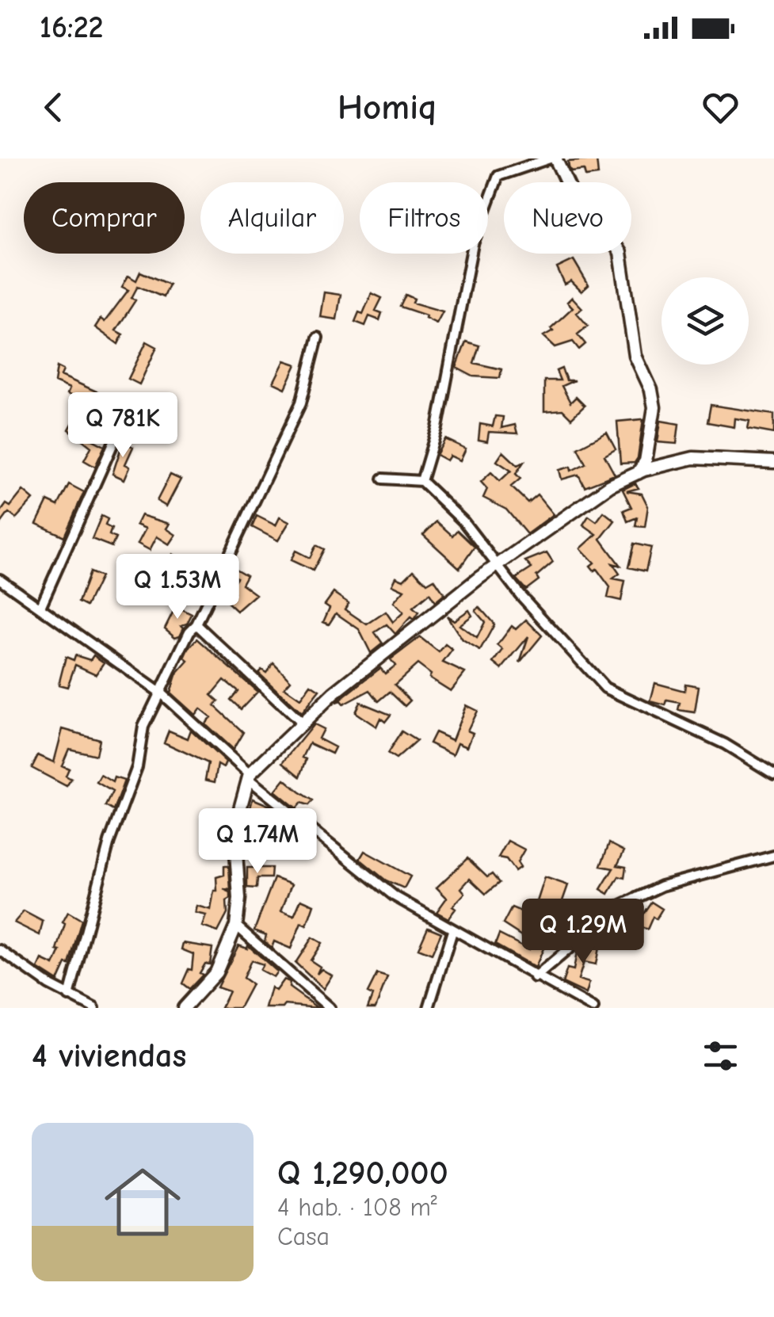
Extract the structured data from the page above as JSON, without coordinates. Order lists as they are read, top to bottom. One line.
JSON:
{"page":{"status":"16:22","header":"Homiq","chip":["Comprar","Alquilar","Filtros","Nuevo"],"price":["Q 781K","Q 1.53M","Q 1.74M","Q 1.29M"],"heading":"4 viviendas","list":[{"name":"Q 1,290,000","note":"4 hab. · 108 m² · Casa"}]}}
